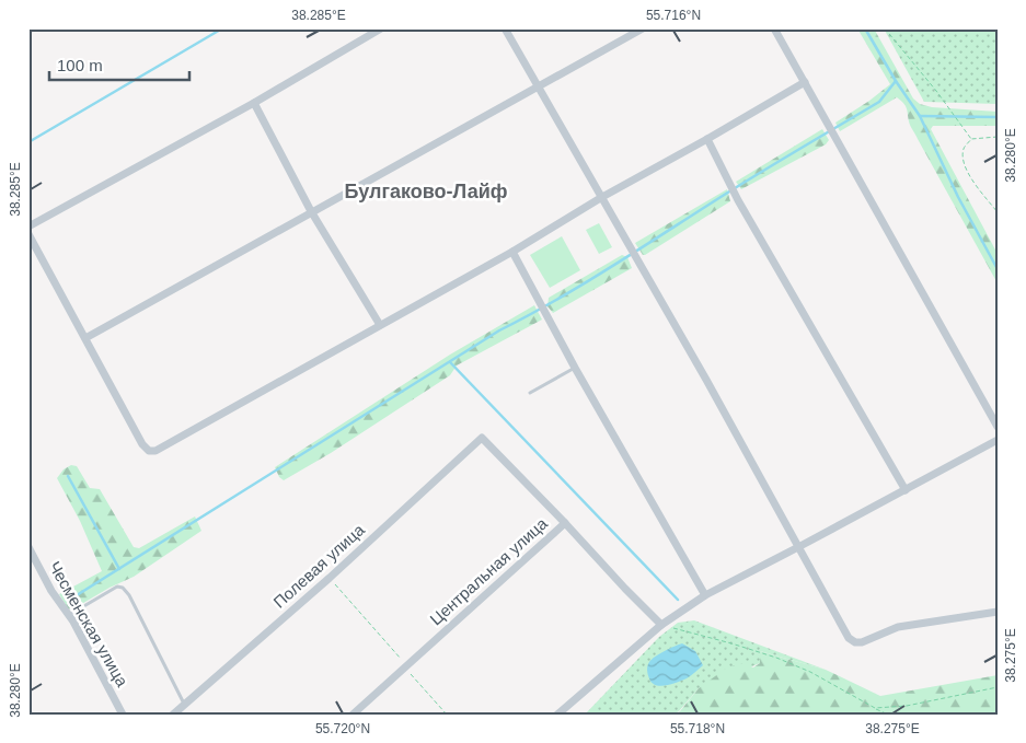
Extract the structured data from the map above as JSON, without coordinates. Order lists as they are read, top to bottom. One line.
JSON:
{"streets":{"street":["Полевая улица","Центральная улица","Чесменская улица"]},"crossings":[["Полевая улица","Центральная улица"]],"districts":["Булгаково-Лайф"],"scale_bar":"100 m","coordinates":["38.285°E","55.716°N","38.280°E","38.275°E","55.720°N","55.718°N"]}
